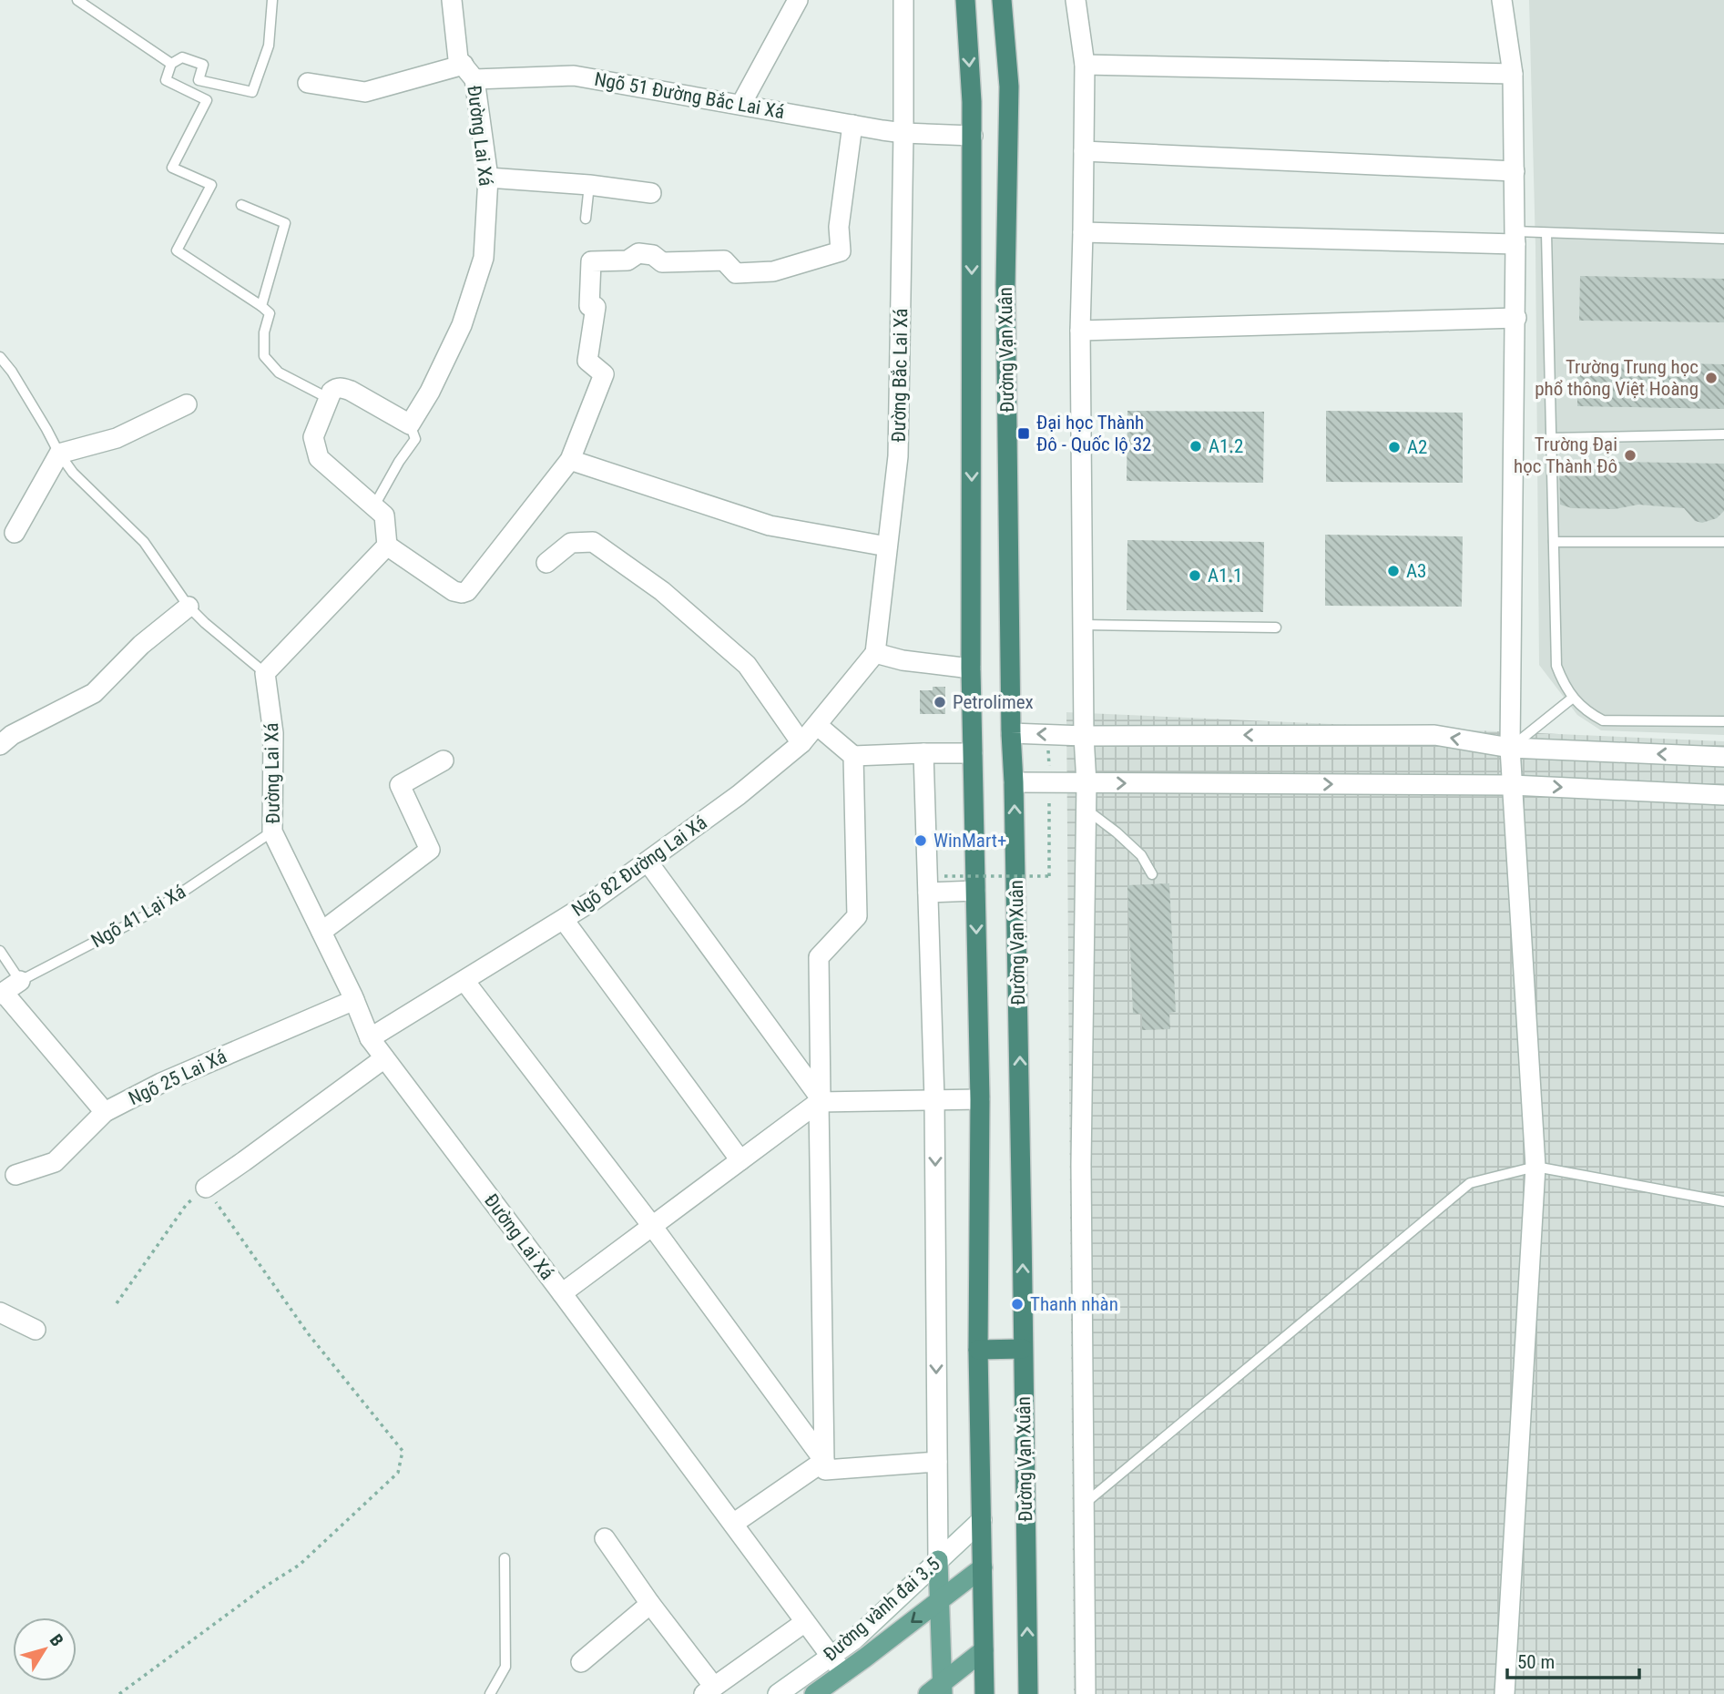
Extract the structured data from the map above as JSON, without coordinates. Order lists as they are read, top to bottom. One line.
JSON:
{"streets":{"highway":["Đường Vạn Xuân"],"main road":["Đường vành đai 3.5"],"street":["Ngõ 51 Đường Bắc Lai Xá","Đường Lai Xá","Đường Bắc Lai Xá","Ngõ 82 Đường Lai Xá","Ngõ 41 Lại Xá","Ngõ 25 Lai Xá"]},"crossings":[["Ngõ 51 Đường Bắc Lai Xá","Đường Lai Xá"],["Ngõ 51 Đường Bắc Lai Xá","Đường Vạn Xuân"],["Ngõ 51 Đường Bắc Lai Xá","Đường Bắc Lai Xá"],["Đường Lai Xá","Ngõ 82 Đường Lai Xá"],["Đường Lai Xá","Ngõ 41 Lại Xá"],["Đường Lai Xá","Ngõ 25 Lai Xá"],["Đường Lai Xá","Đường vành đai 3.5"],["Đường Vạn Xuân","Đường vành đai 3.5"],["Đường Bắc Lai Xá","Ngõ 82 Đường Lai Xá"]],"places":{"other":["Trường Trung học phổ thông Việt Hoàng","A1.2","A2","Trường Đại học Thành Đô","A3","A1.1","Petrolimex","WinMart+","Thanh nhàn"],"transit":["Đại học Thành Đô - Quốc lộ 32"]},"scale_bar":"50 m","north":"top right"}
